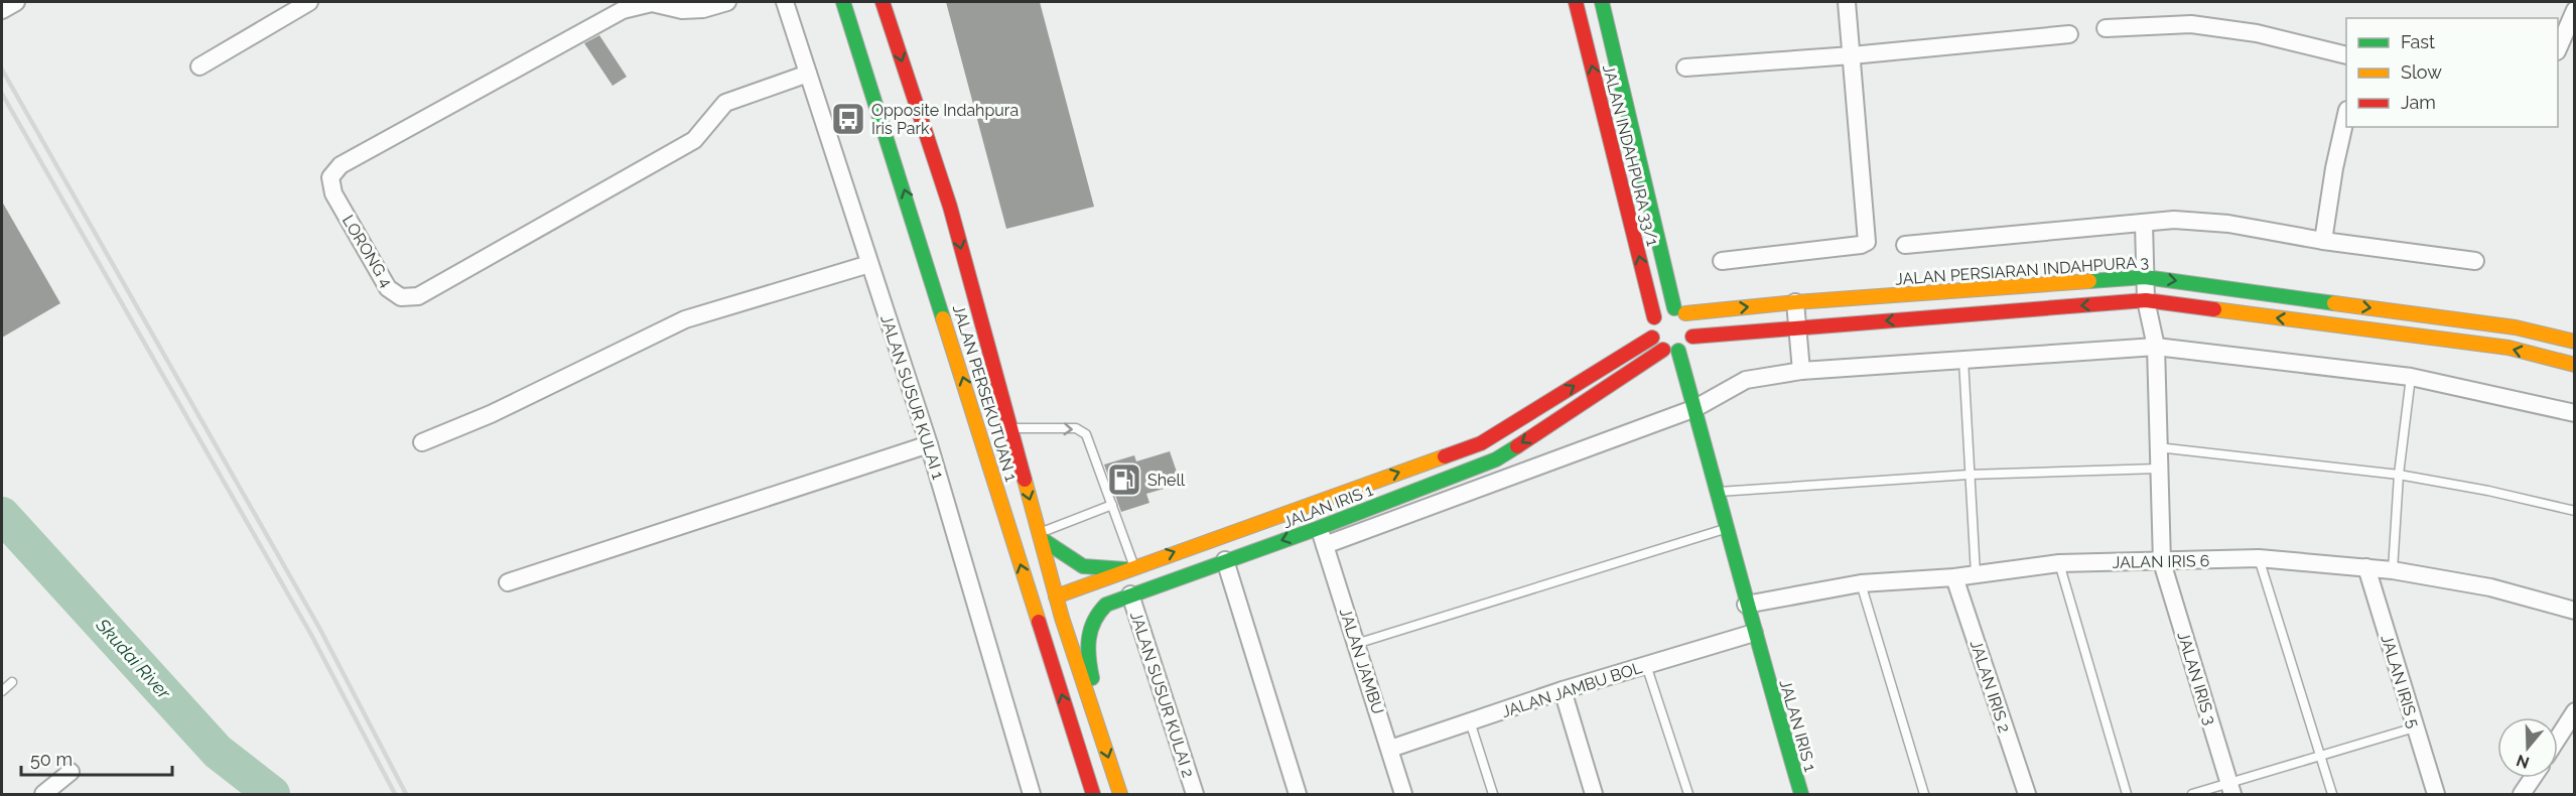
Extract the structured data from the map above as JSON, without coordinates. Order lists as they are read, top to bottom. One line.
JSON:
{"streets":{"main road":["JALAN INDAHPURA 33/1","JALAN PERSIARAN INDAHPURA 3","JALAN PERSEKUTUAN 1","JALAN IRIS 1"],"street":["LORONG 4","JALAN SUSUR KULAI 1","JALAN IRIS 6","JALAN JAMBU","JALAN IRIS 3","JALAN IRIS 5","JALAN IRIS 2","JALAN JAMBU BOL","JALAN SUSUR KULAI 2"]},"crossings":[["JALAN INDAHPURA 33/1","JALAN PERSIARAN INDAHPURA 3"],["JALAN INDAHPURA 33/1","JALAN IRIS 1"],["LORONG 4","JALAN SUSUR KULAI 1"],["JALAN PERSIARAN INDAHPURA 3","JALAN IRIS 1"],["JALAN PERSIARAN INDAHPURA 3","JALAN IRIS 3"],["JALAN PERSEKUTUAN 1","JALAN IRIS 1"],["JALAN IRIS 1","JALAN IRIS 6"],["JALAN IRIS 1","JALAN JAMBU"],["JALAN IRIS 1","JALAN JAMBU BOL"],["JALAN IRIS 1","JALAN SUSUR KULAI 2"],["JALAN IRIS 6","JALAN IRIS 3"],["JALAN IRIS 6","JALAN IRIS 5"],["JALAN IRIS 6","JALAN IRIS 2"],["JALAN JAMBU","JALAN JAMBU BOL"]],"water":["Skudai River"],"places":{"bus stop":["Opposite Indahpura Iris Park"],"fuel station":["Shell"]},"legend":["Fast","Slow","Jam"],"scale_bar":"50 m","north":"bottom"}
